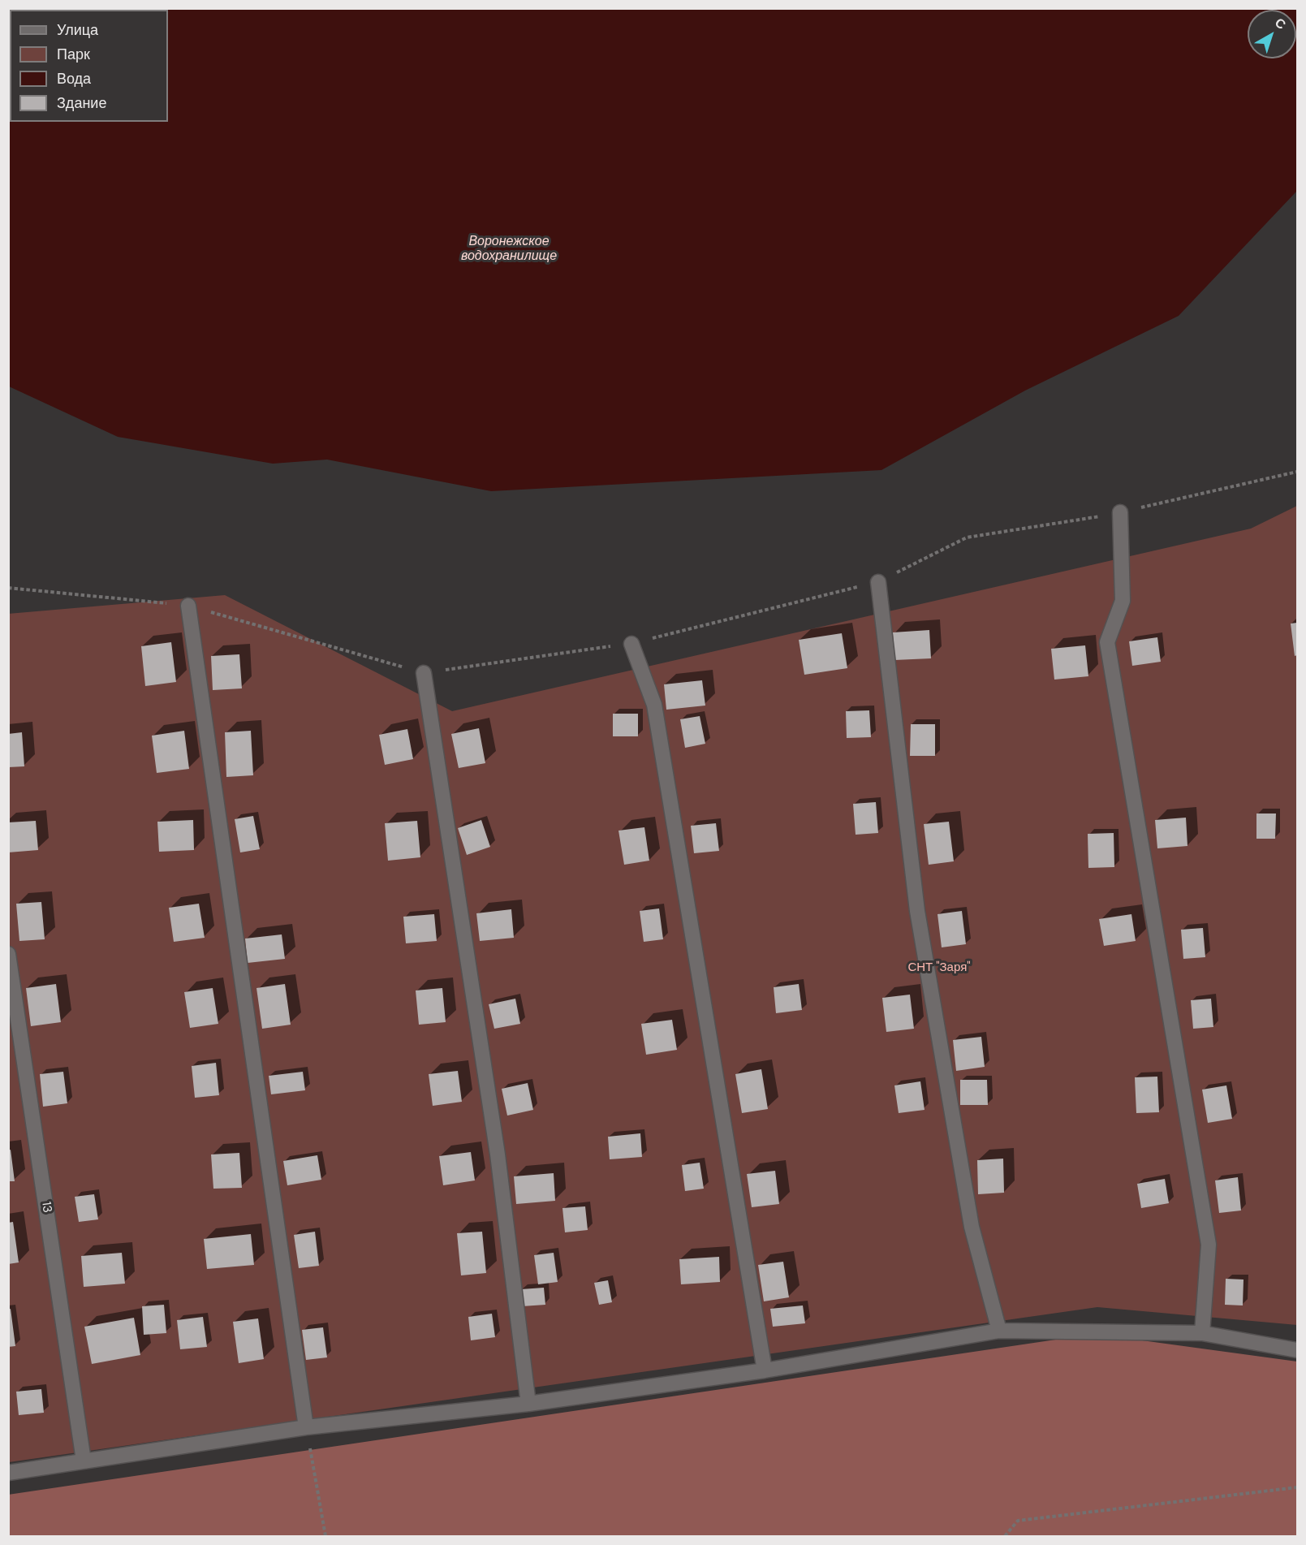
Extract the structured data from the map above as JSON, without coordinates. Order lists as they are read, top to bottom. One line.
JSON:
{"streets":{"street":["13"]},"water":["Воронежское водохранилище"],"parks":["СНТ \"Заря\""],"legend":["Улица","Парк","Вода","Здание"],"north":"top right"}
